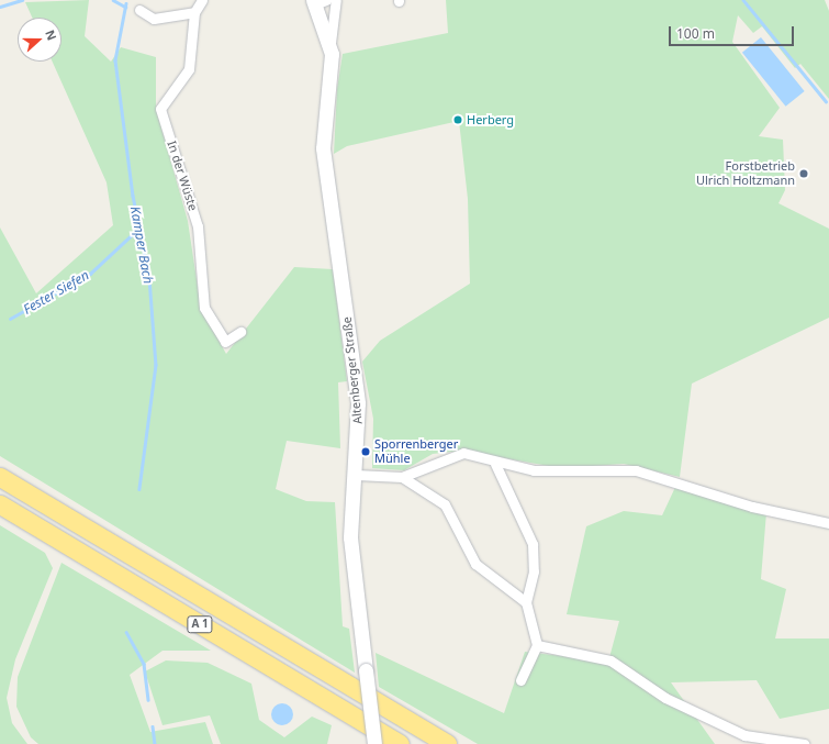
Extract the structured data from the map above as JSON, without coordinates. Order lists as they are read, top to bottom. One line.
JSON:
{"streets":{"highway":["A 1"],"main road":["Altenberger Straße"],"street":["In der Wüste"]},"water":["Kamper Bach","Fester Siefen"],"places":["Herberg","Forstbetrieb Ulrich Holtzmann","Sporrenberger Mühle"],"scale_bar":"100 m","north":"right"}
